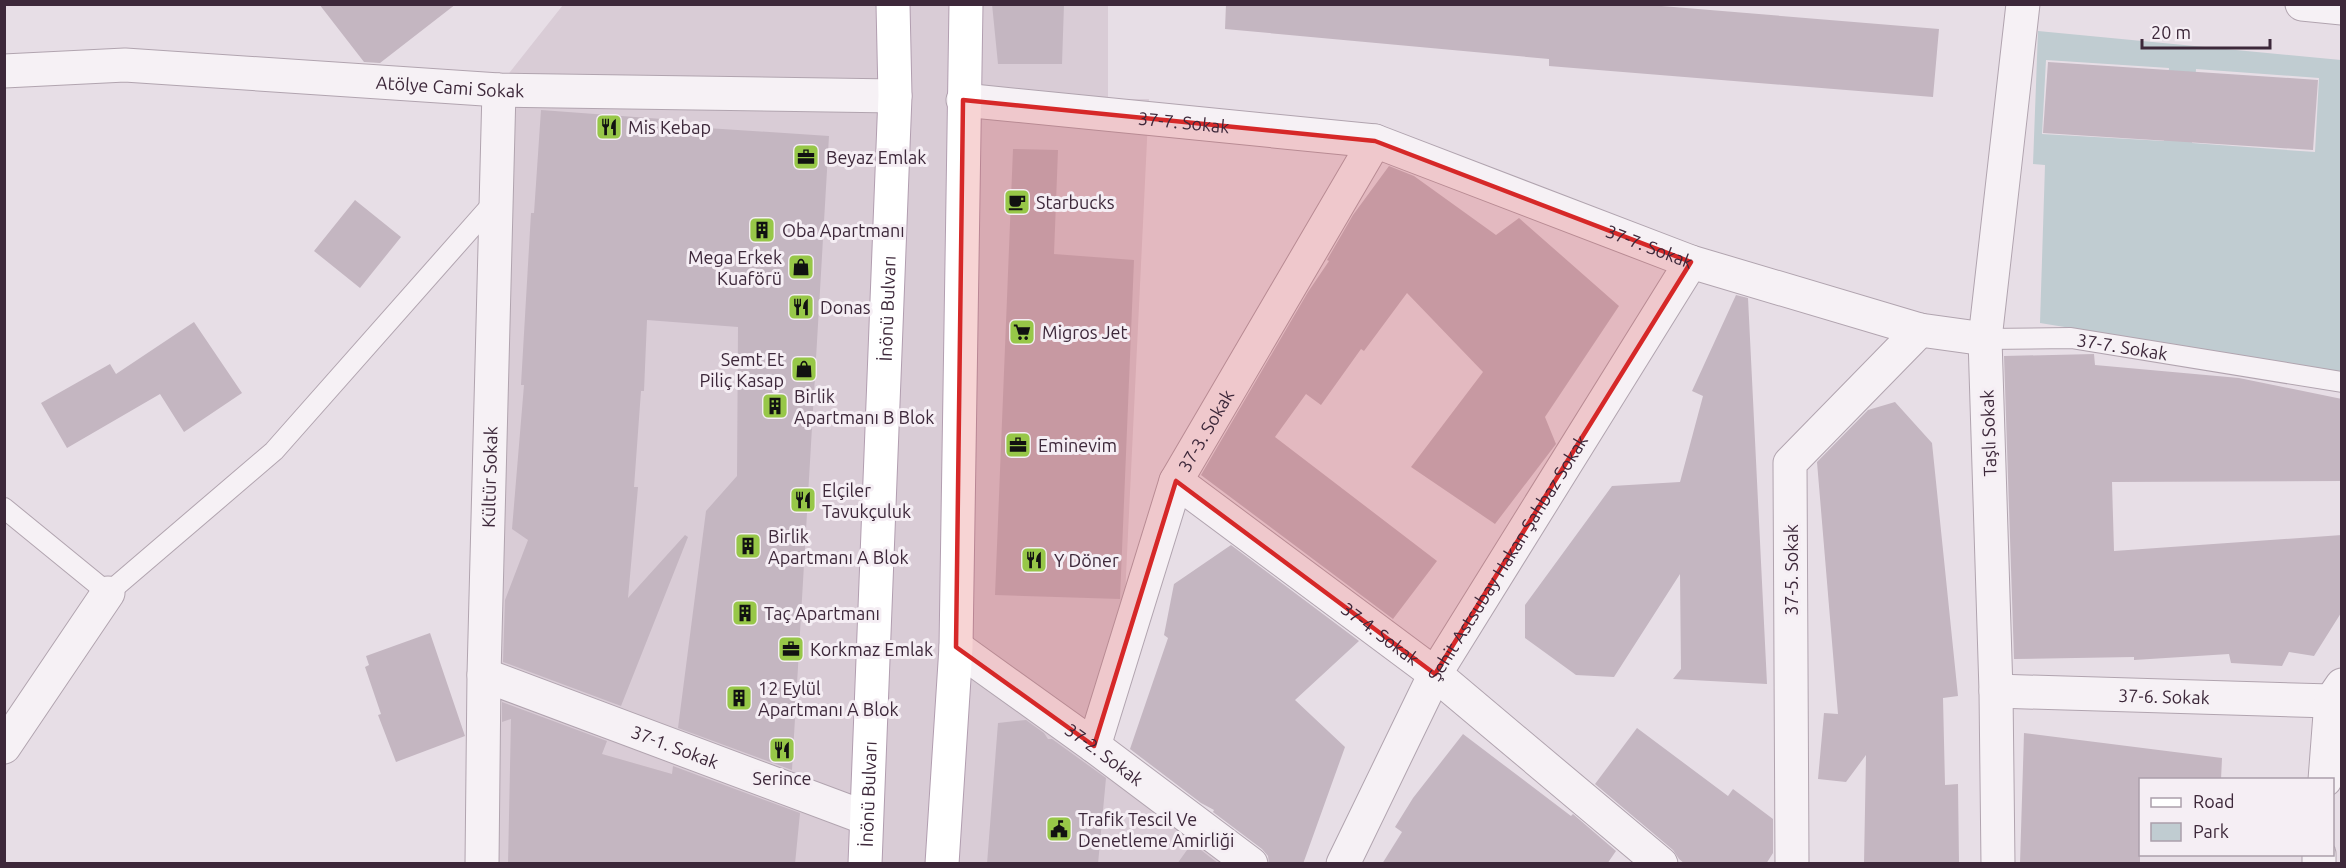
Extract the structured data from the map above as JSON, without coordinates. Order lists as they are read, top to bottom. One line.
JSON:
{"streets":{"main road":["İnönü Bulvarı"],"street":["Atölye Cami Sokak","37-7. Sokak","37-3. Sokak","Taşlı Sokak","Kültür Sokak","Şehit Astsubay Hakan Şahbaz Sokak","37-5. Sokak","37-4. Sokak","37-6. Sokak","37-1. Sokak","37-2. Sokak"]},"crossings":[["Atölye Cami Sokak","İnönü Bulvarı"],["Atölye Cami Sokak","Kültür Sokak"],["37-7. Sokak","37-3. Sokak"],["37-7. Sokak","Taşlı Sokak"],["37-7. Sokak","Şehit Astsubay Hakan Şahbaz Sokak"],["37-7. Sokak","37-5. Sokak"],["İnönü Bulvarı","37-1. Sokak"],["37-3. Sokak","37-4. Sokak"],["37-3. Sokak","37-2. Sokak"],["Taşlı Sokak","37-6. Sokak"],["Kültür Sokak","37-1. Sokak"],["Şehit Astsubay Hakan Şahbaz Sokak","37-4. Sokak"]],"places":{"restaurant":["Mis Kebap","Donas","Elçiler Tavukçuluk","Y Döner","Serince"],"office":["Beyaz Emlak","Eminevim","Korkmaz Emlak"],"cafe":["Starbucks"],"building":["Oba Apartmanı","Birlik Apartmanı B Blok","Birlik Apartmanı A Blok","Taç Apartmanı","12 Eylül Apartmanı A Blok"],"shop":["Mega Erkek Kuaförü","Semt Et Piliç Kasap"],"supermarket":["Migros Jet"],"public building":["Trafik Tescil Ve Denetleme Amirliği"]},"legend":["Road","Park"],"scale_bar":"20 m"}
